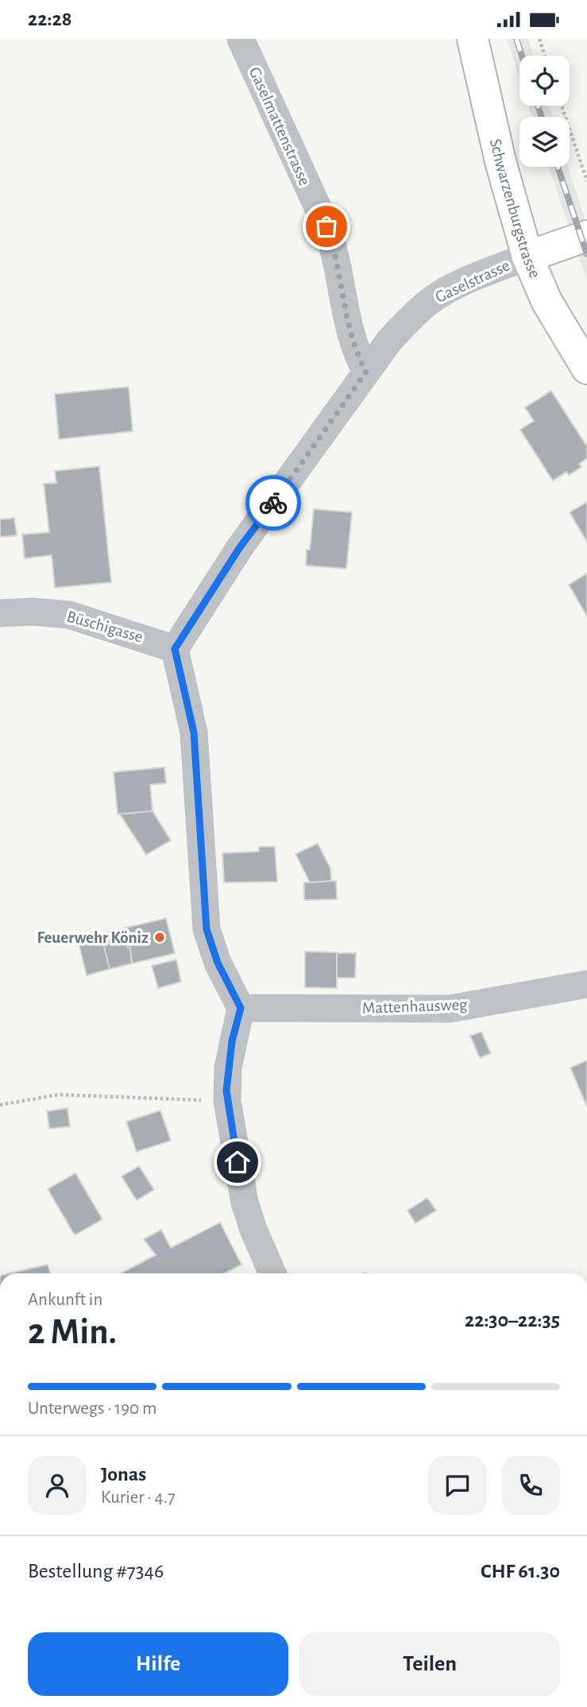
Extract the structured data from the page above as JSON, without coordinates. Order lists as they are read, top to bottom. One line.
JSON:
{"streets":{"main road":["Schwarzenburgstrasse"],"street":["Gaselmattenstrasse","Gaselstrasse","Büschigasse","Mattenhausweg"]},"crossings":[["Gaselmattenstrasse","Gaselstrasse"],["Schwarzenburgstrasse","Gaselstrasse"],["Gaselstrasse","Büschigasse"]],"places":["Feuerwehr Köniz"],"page":{"status":"22:28","heading":["2 Min.","Ankunft in","22:30–22:35"],"panel":["Jonas","Kurier · 4.7","Bestellung #7346","CHF 61.30"],"bar":"Unterwegs · 190 m","buttons":["Hilfe","Teilen"]}}
